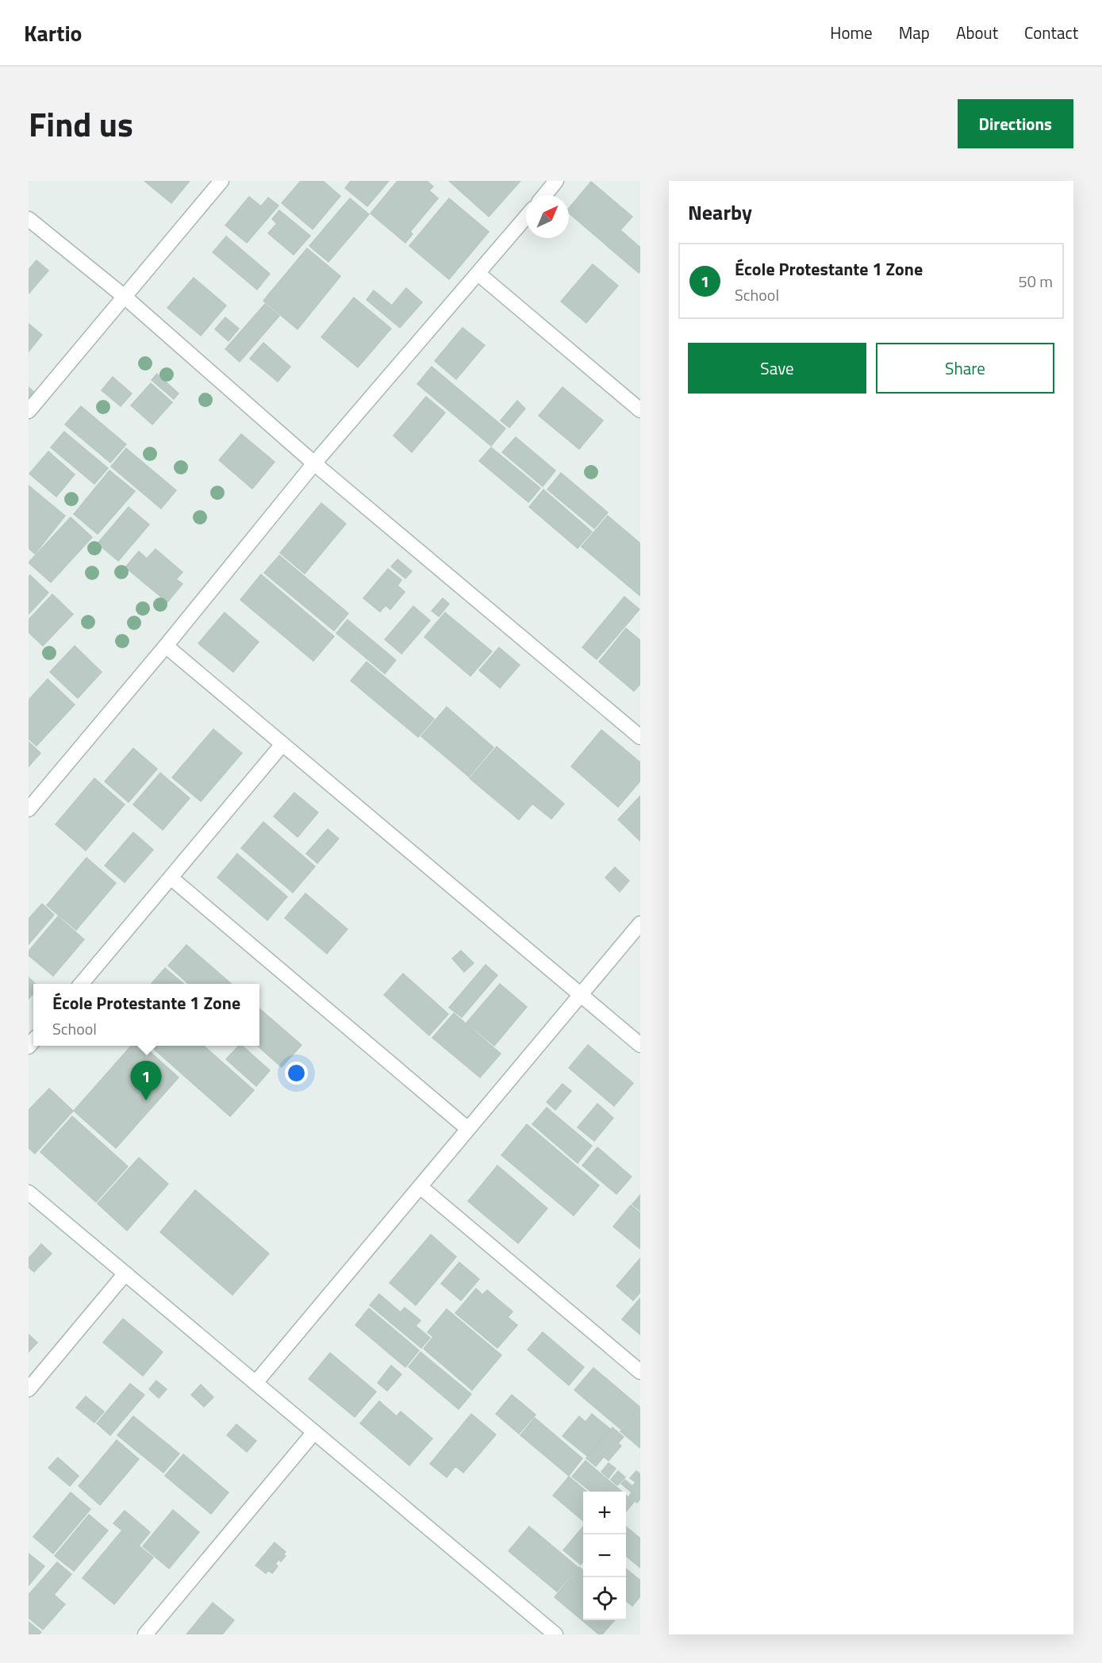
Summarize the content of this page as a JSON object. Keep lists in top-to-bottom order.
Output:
{
  "north": "top right",
  "page": {
    "header": "Kartio",
    "nav": [
      "Home",
      "Map",
      "About",
      "Contact"
    ],
    "title": "Find us",
    "buttons": [
      "Directions",
      ["Save", "Share"]
    ],
    "heading": "Nearby",
    "list": [
      {
        "mark": "1",
        "name": "École Protestante 1 Zone",
        "note": "School",
        "value": "50 m"
      }
    ],
    "popup": ["École Protestante 1 Zone", "School"],
    "pins": "1",
    "map_buttons": ["+", "−"]
  }
}
